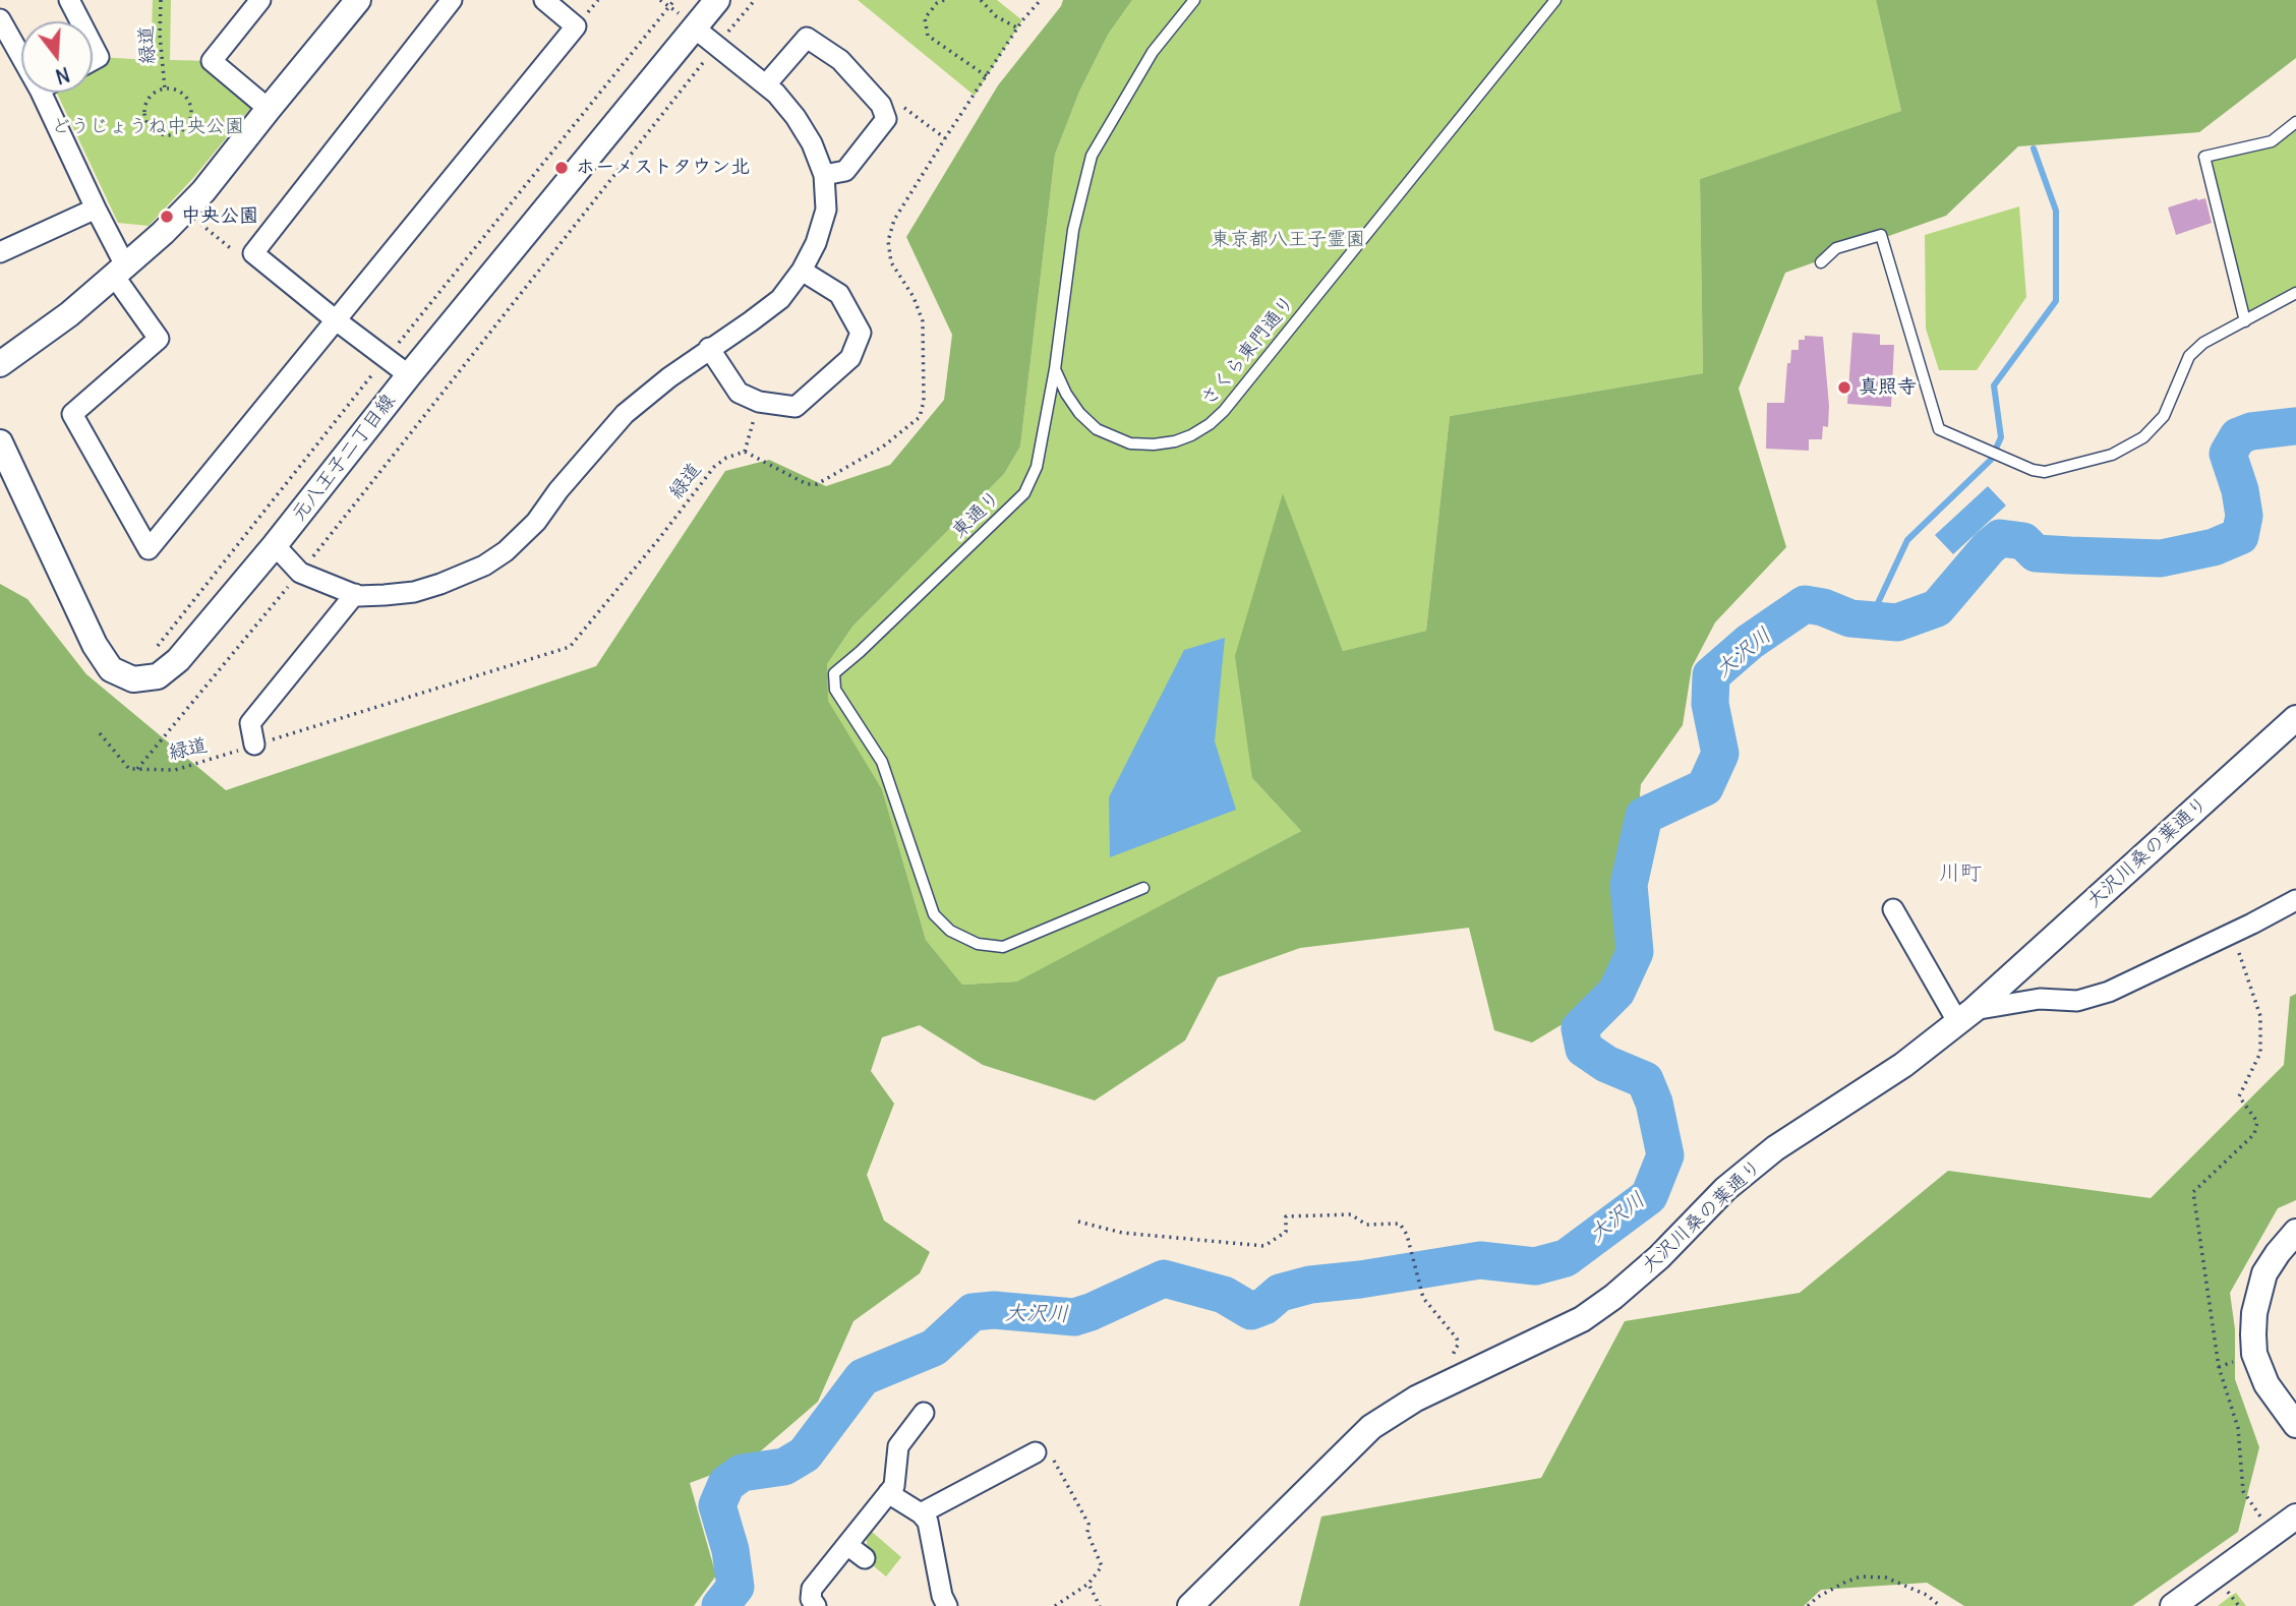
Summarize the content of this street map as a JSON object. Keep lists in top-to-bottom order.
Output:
{
  "streets": {
    "street": ["元八王子二丁目線", "大沢川桑の葉通り"],
    "lane": ["さくら東門通り", "東通り"],
    "path": ["緑道"]
  },
  "crossings": [
    ["さくら東門通り", "東通り"]
  ],
  "districts": ["川町"],
  "water": ["大沢川"],
  "parks": ["どうじょうね中央公園", "東京都八王子霊園"],
  "places": ["ホーメストタウン北", "中央公園", "真照寺"],
  "north": "bottom"
}
